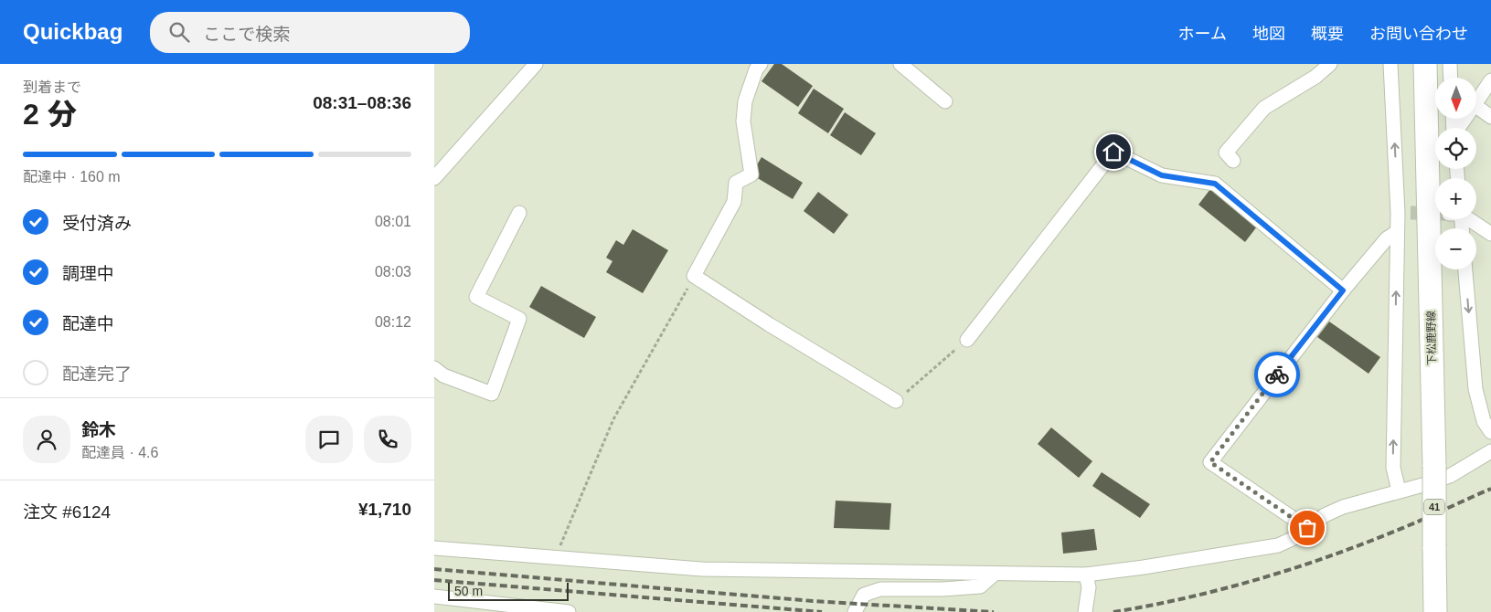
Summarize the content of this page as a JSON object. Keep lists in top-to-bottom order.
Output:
{
  "streets": {
    "main road": ["下松鹿野線", "41"]
  },
  "scale_bar": "50 m",
  "north": "bottom",
  "page": {
    "header": "Quickbag",
    "search": "ここで検索",
    "nav": [
      "ホーム",
      "地図",
      "概要",
      "お問い合わせ"
    ],
    "heading": ["2 分", "到着まで", "08:31–08:36"],
    "panel": [
      "鈴木",
      "配達員 · 4.6",
      "注文 #6124",
      "¥1,710"
    ],
    "map_buttons": ["+", "−"],
    "bar": "配達中 · 160 m",
    "list": [
      ["受付済み", "08:01"],
      ["調理中", "08:03"],
      ["配達中", "08:12"],
      "配達完了"
    ],
    "scale": "50 m"
  }
}
